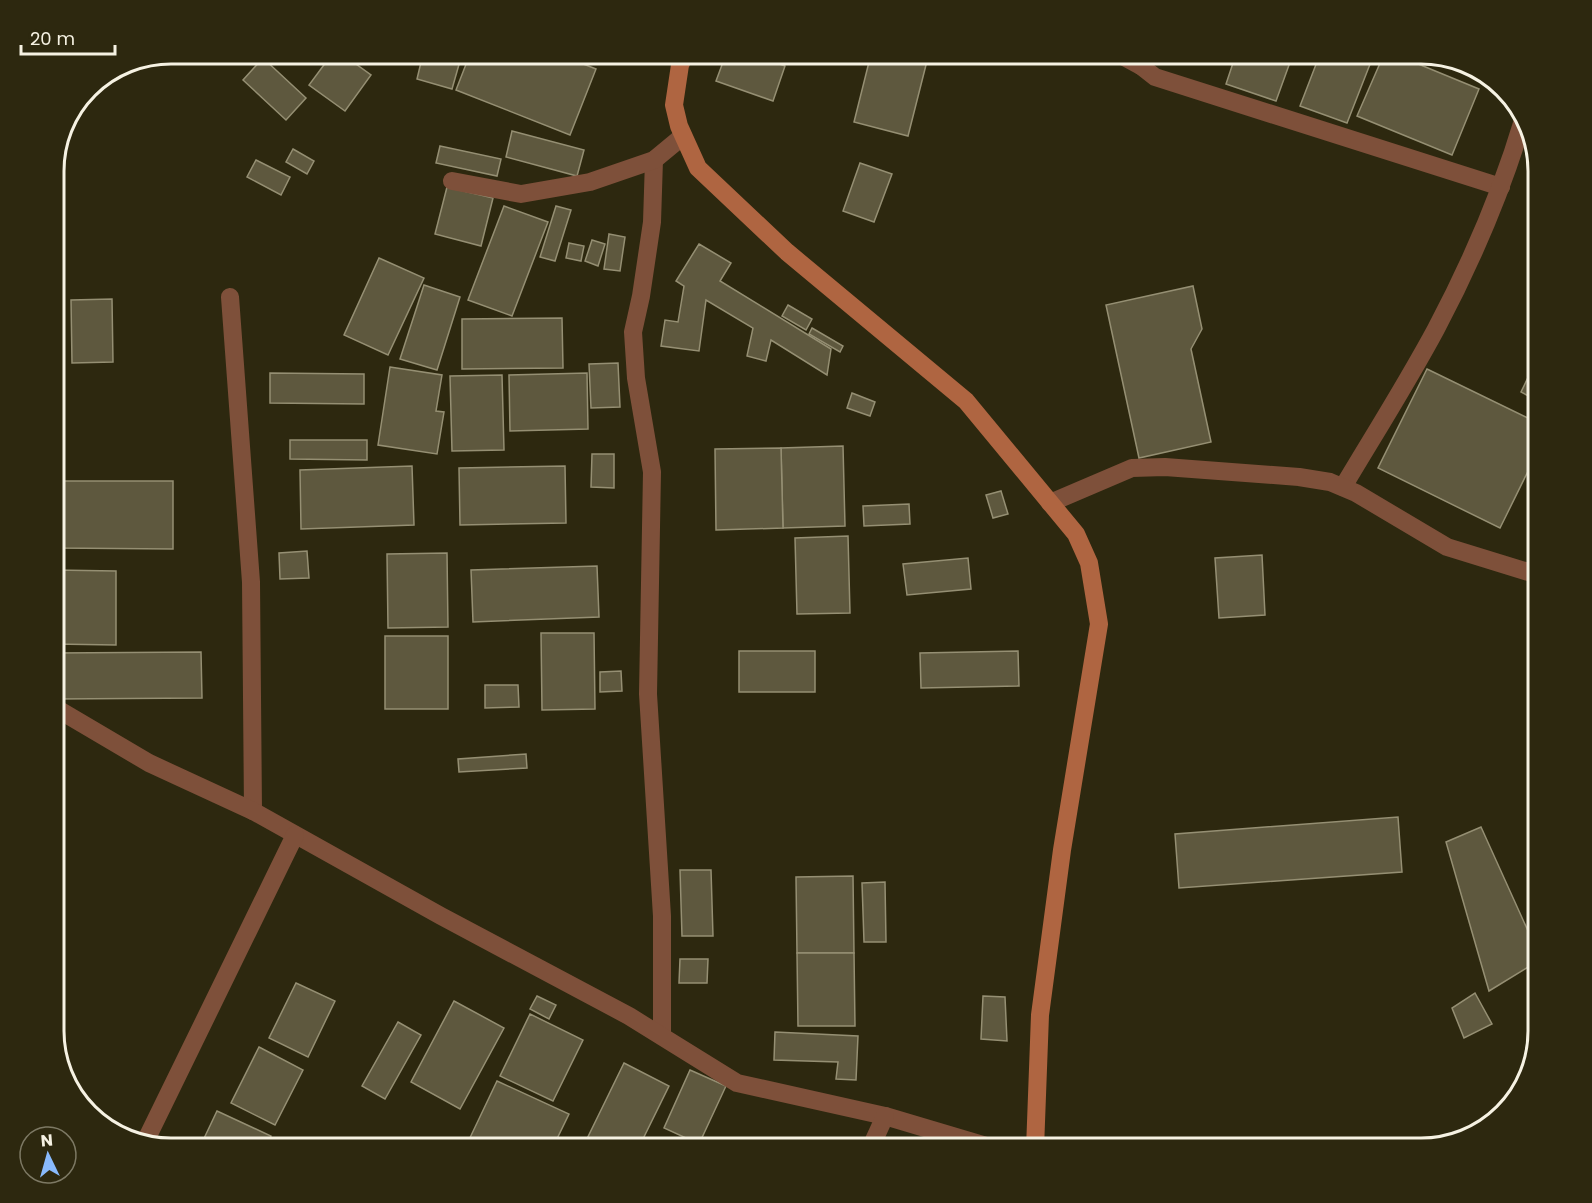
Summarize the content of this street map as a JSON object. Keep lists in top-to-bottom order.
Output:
{
  "scale_bar": "20 m",
  "north": "top"
}
